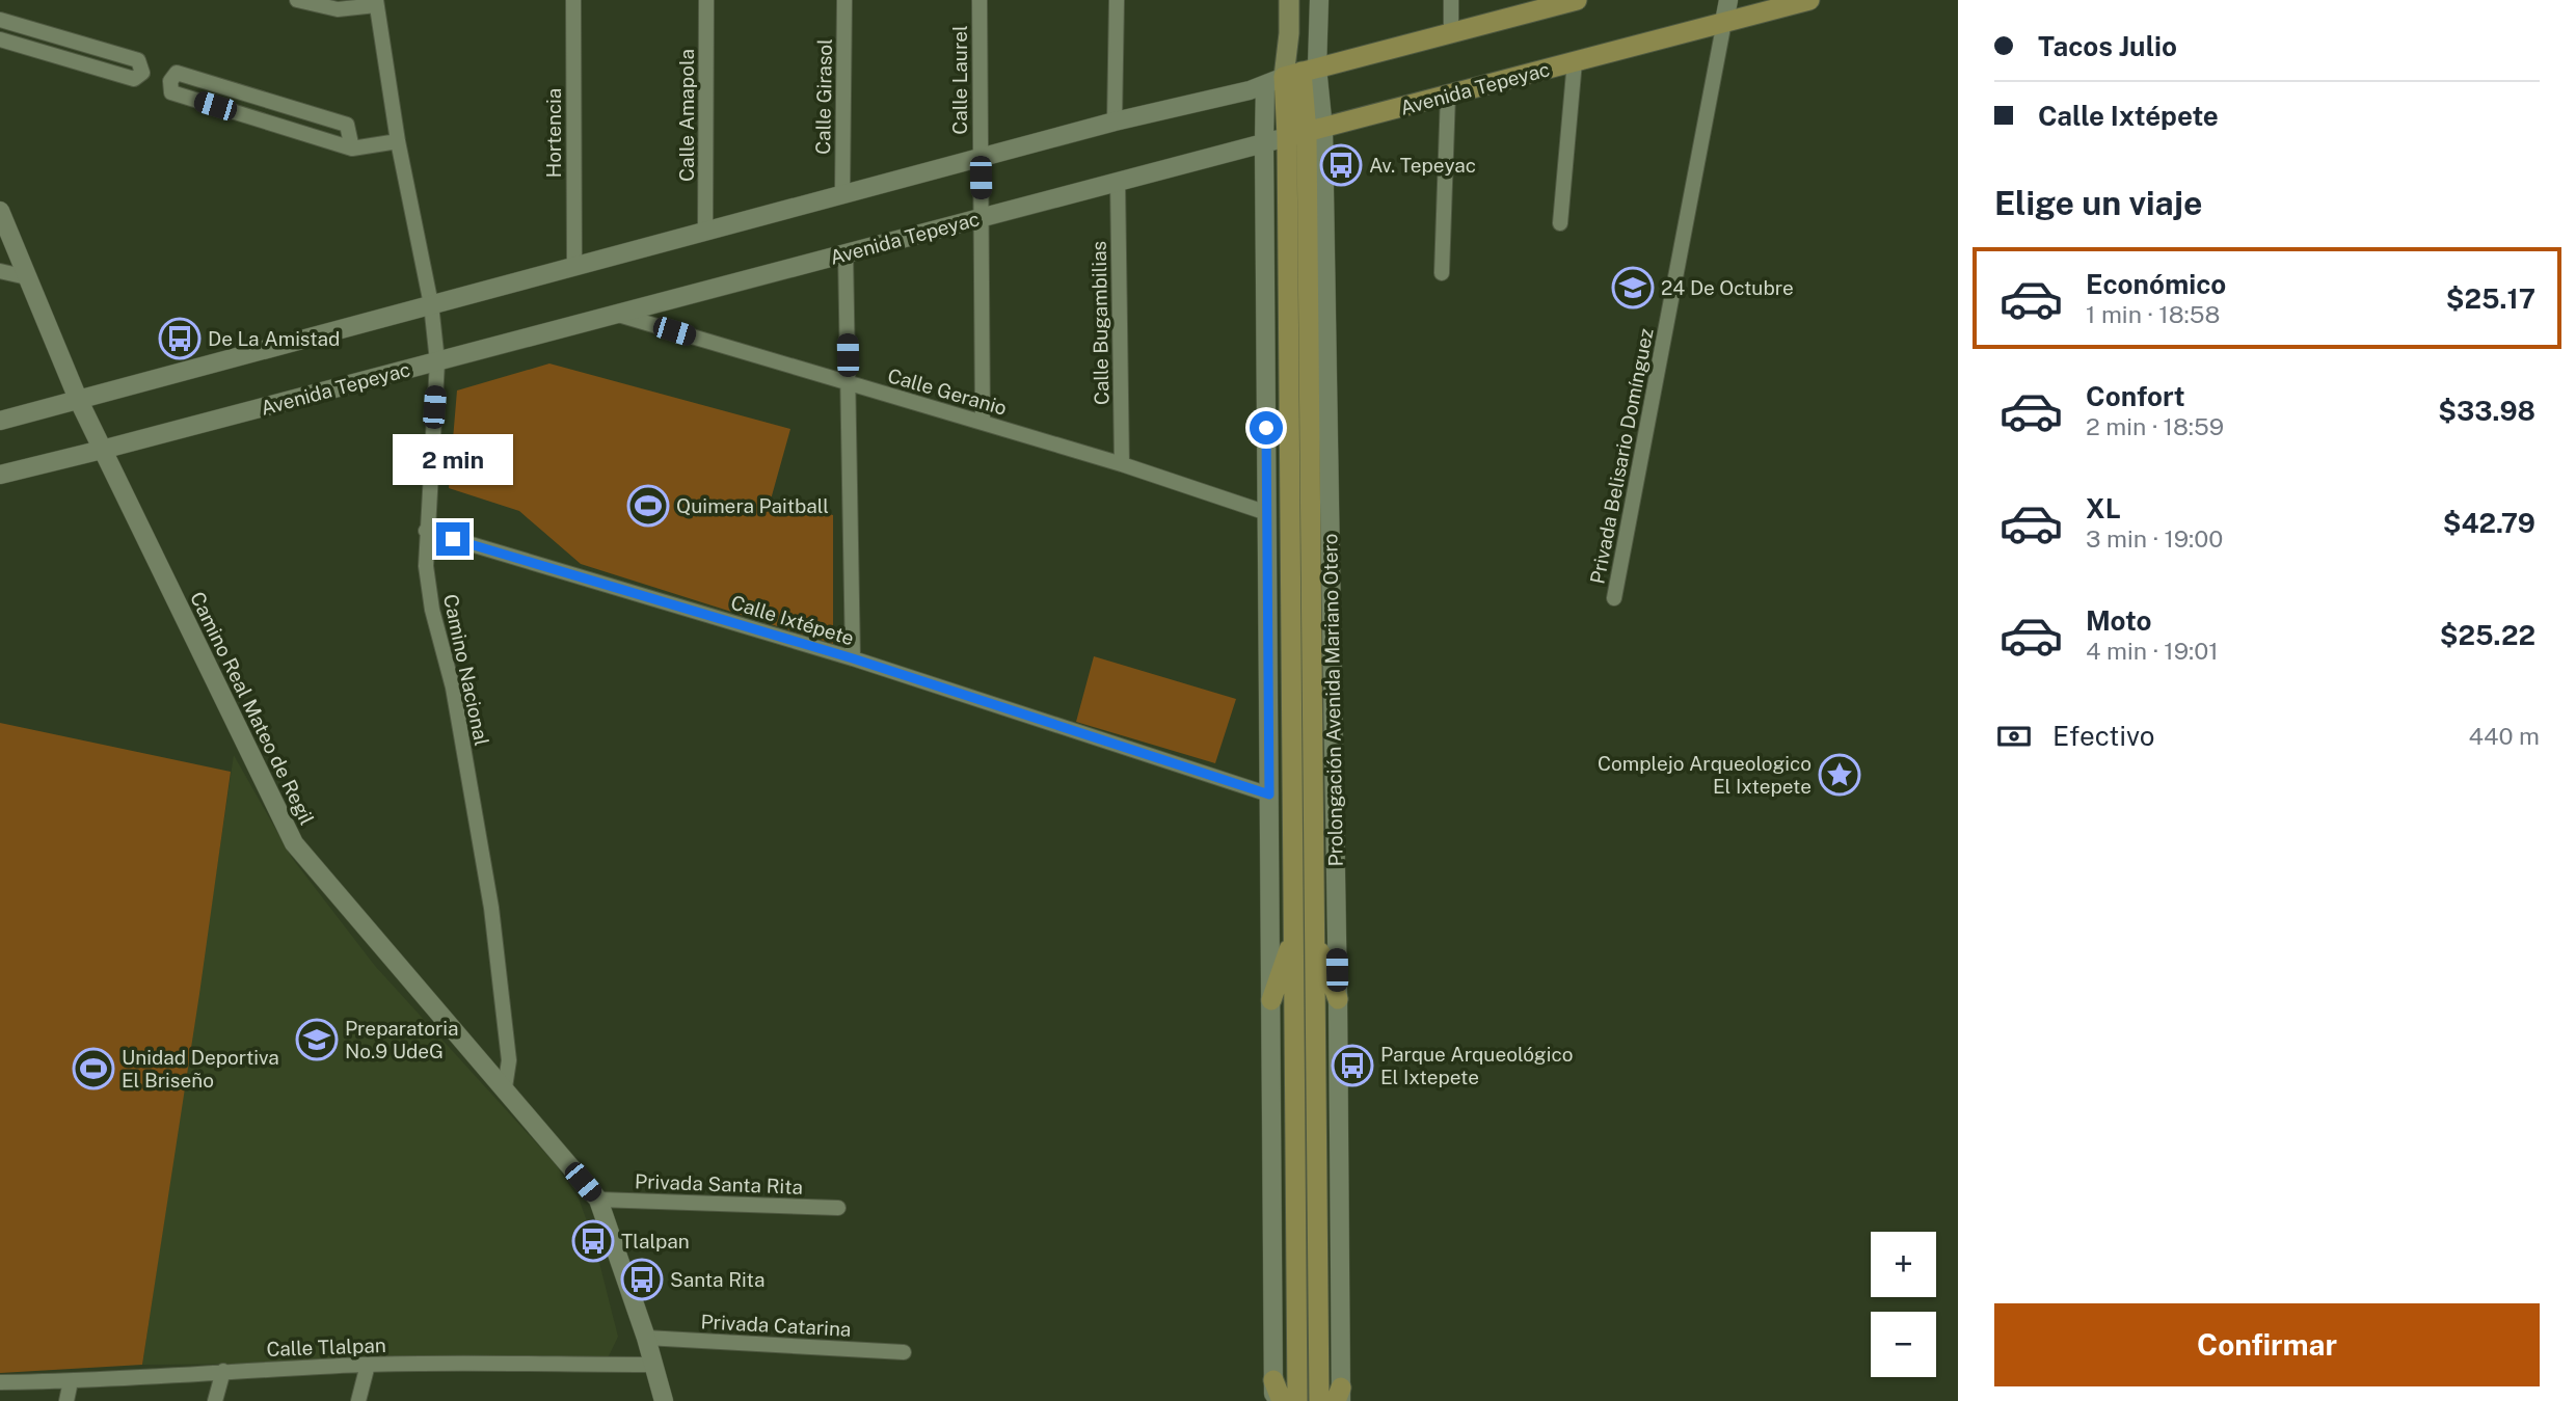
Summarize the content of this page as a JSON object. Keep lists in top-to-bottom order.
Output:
{
  "streets": {
    "main road": ["Avenida Tepeyac", "Prolongación Avenida Mariano Otero"],
    "street": [
      "Calle Laurel",
      "Calle Girasol",
      "Calle Amapola",
      "Hortencia",
      "Calle Bugambilias",
      "Calle Geranio",
      "Privada Belisario Domínguez",
      "Calle Ixtépete",
      "Camino Nacional",
      "Camino Real Mateo de Regil",
      "Privada Santa Rita",
      "Privada Catarina",
      "Calle Tlalpan"
    ]
  },
  "crossings": [
    ["Calle Laurel", "Avenida Tepeyac"],
    ["Calle Laurel", "Calle Geranio"],
    ["Avenida Tepeyac", "Calle Bugambilias"],
    ["Avenida Tepeyac", "Calle Geranio"],
    ["Avenida Tepeyac", "Privada Belisario Domínguez"],
    ["Avenida Tepeyac", "Camino Nacional"],
    ["Avenida Tepeyac", "Prolongación Avenida Mariano Otero"],
    ["Avenida Tepeyac", "Camino Real Mateo de Regil"],
    ["Calle Bugambilias", "Calle Geranio"],
    ["Calle Geranio", "Prolongación Avenida Mariano Otero"],
    ["Calle Ixtépete", "Camino Nacional"],
    ["Calle Ixtépete", "Prolongación Avenida Mariano Otero"],
    ["Camino Nacional", "Camino Real Mateo de Regil"],
    ["Camino Real Mateo de Regil", "Privada Santa Rita"],
    ["Camino Real Mateo de Regil", "Privada Catarina"],
    ["Camino Real Mateo de Regil", "Calle Tlalpan"]
  ],
  "places": {
    "bus stop": [
      "Av. Tepeyac",
      "De La Amistad",
      "Parque Arqueológico El Ixtepete",
      "Tlalpan",
      "Santa Rita"
    ],
    "school or university": ["24 De Octubre", "Preparatoria No.9 UdeG"],
    "sports": ["Quimera Paitball", "Unidad Deportiva El Briseño"],
    "place": ["Complejo Arqueologico El Ixtepete"]
  },
  "page": {
    "banner": ["Tacos Julio", "Calle Ixtépete"],
    "heading": "Elige un viaje",
    "list": [
      {
        "name": "Económico",
        "note": "1 min · 18:58",
        "value": "$25.17"
      },
      {
        "name": "Confort",
        "note": "2 min · 18:59",
        "value": "$33.98"
      },
      {
        "name": "XL",
        "note": "3 min · 19:00",
        "value": "$42.79"
      },
      {
        "name": "Moto",
        "note": "4 min · 19:01",
        "value": "$25.22"
      }
    ],
    "bubble": "2 min",
    "pay": ["Efectivo", "440 m"],
    "map_buttons": ["+", "−"],
    "buttons": "Confirmar"
  }
}
